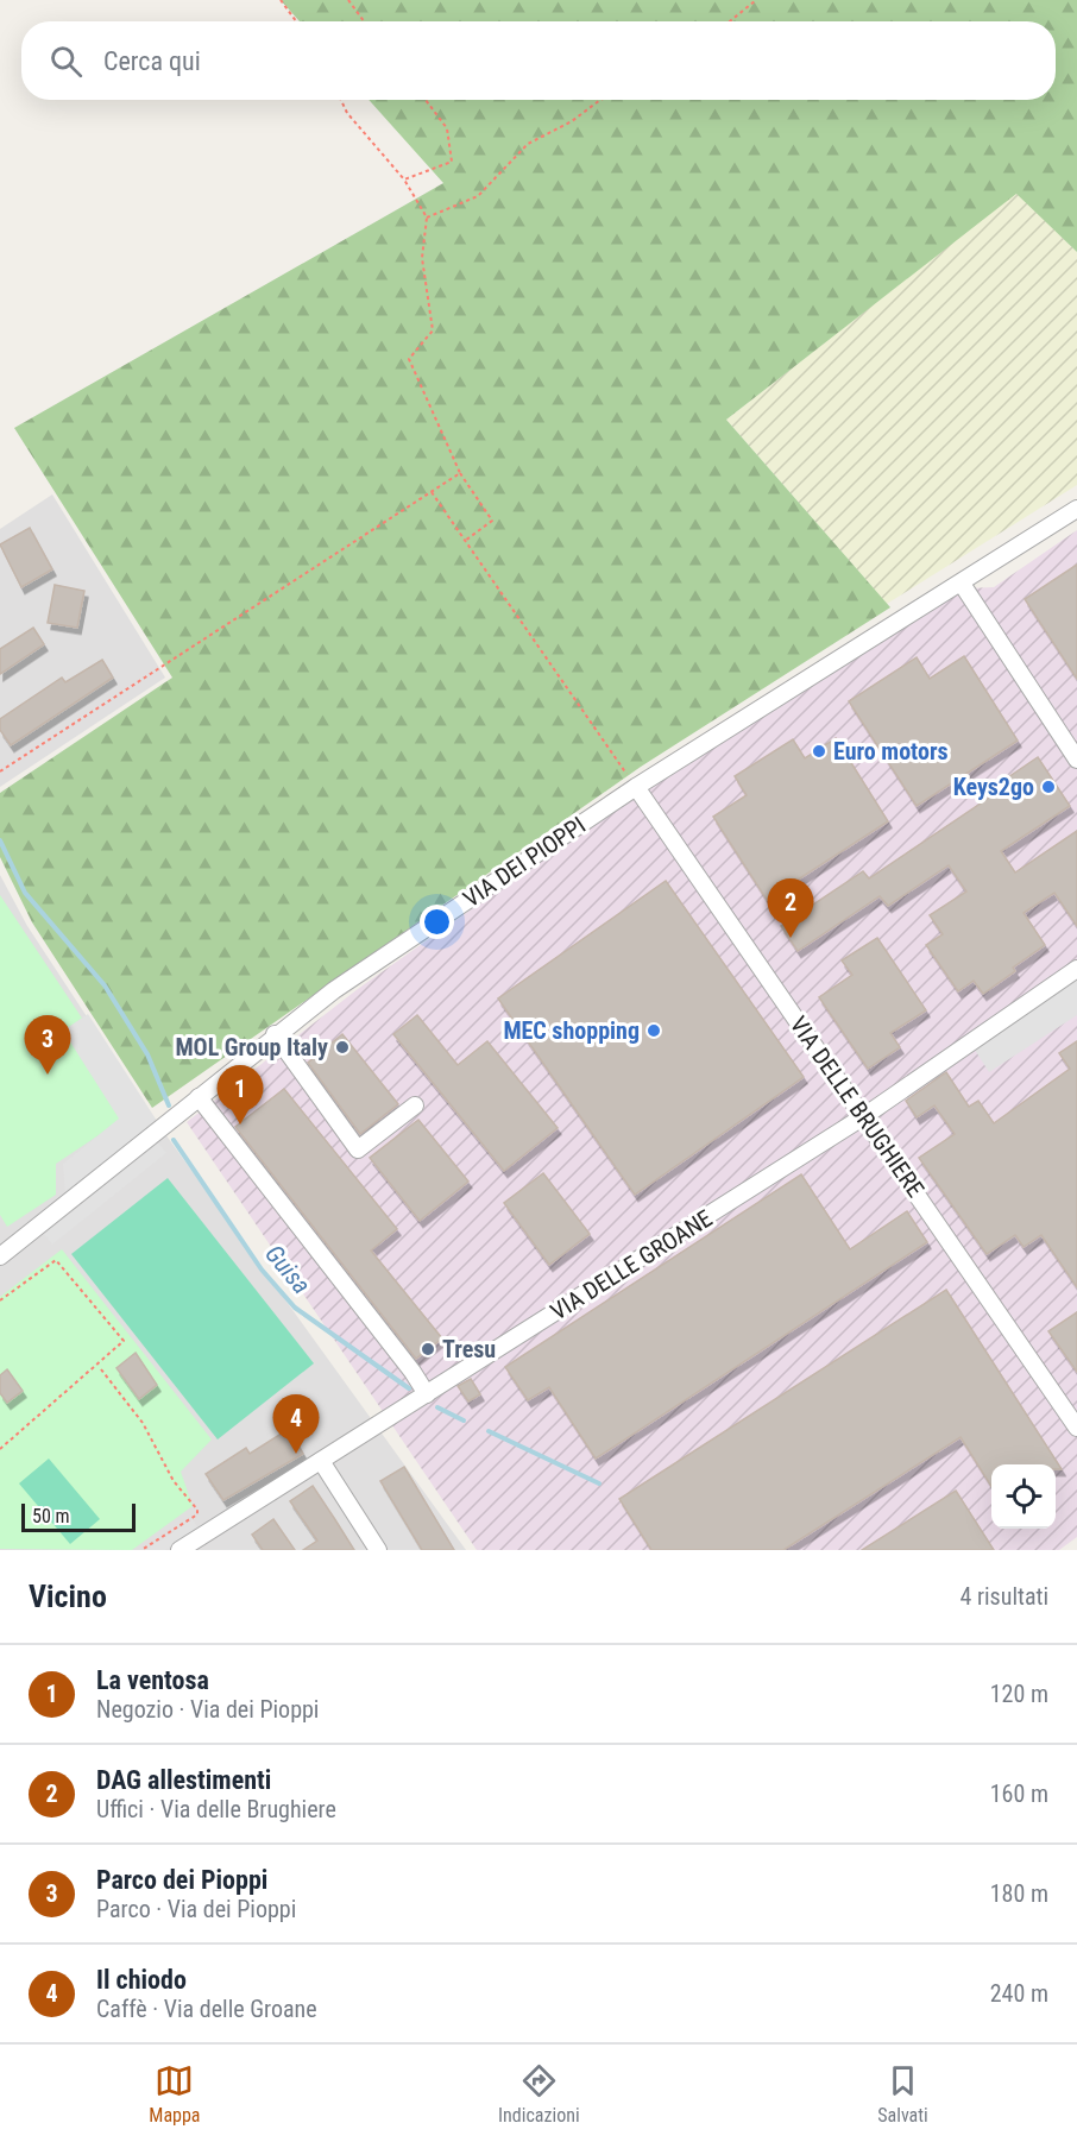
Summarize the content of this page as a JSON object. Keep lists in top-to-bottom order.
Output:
{
  "streets": {
    "street": ["VIA DEI PIOPPI", "VIA DELLE BRUGHIERE", "VIA DELLE GROANE"]
  },
  "crossings": [
    ["VIA DEI PIOPPI", "VIA DELLE BRUGHIERE"],
    ["VIA DELLE BRUGHIERE", "VIA DELLE GROANE"]
  ],
  "water": ["Guisa"],
  "places": [
    "Euro motors",
    "Keys2go",
    "MEC shopping",
    "MOL Group Italy",
    "Tresu"
  ],
  "scale_bar": "50 m",
  "page": {
    "search": "Cerca qui",
    "pins": [
      "2",
      "3",
      "1",
      "4"
    ],
    "scale": "50 m",
    "heading": ["Vicino", "4 risultati"],
    "list": [
      {
        "mark": "1",
        "name": "La ventosa",
        "note": "Negozio · Via dei Pioppi",
        "value": "120 m"
      },
      {
        "mark": "2",
        "name": "DAG allestimenti",
        "note": "Uffici · Via delle Brughiere",
        "value": "160 m"
      },
      {
        "mark": "3",
        "name": "Parco dei Pioppi",
        "note": "Parco · Via dei Pioppi",
        "value": "180 m"
      },
      {
        "mark": "4",
        "name": "Il chiodo",
        "note": "Caffè · Via delle Groane",
        "value": "240 m"
      }
    ],
    "nav": ["Mappa", "Indicazioni", "Salvati"]
  }
}
